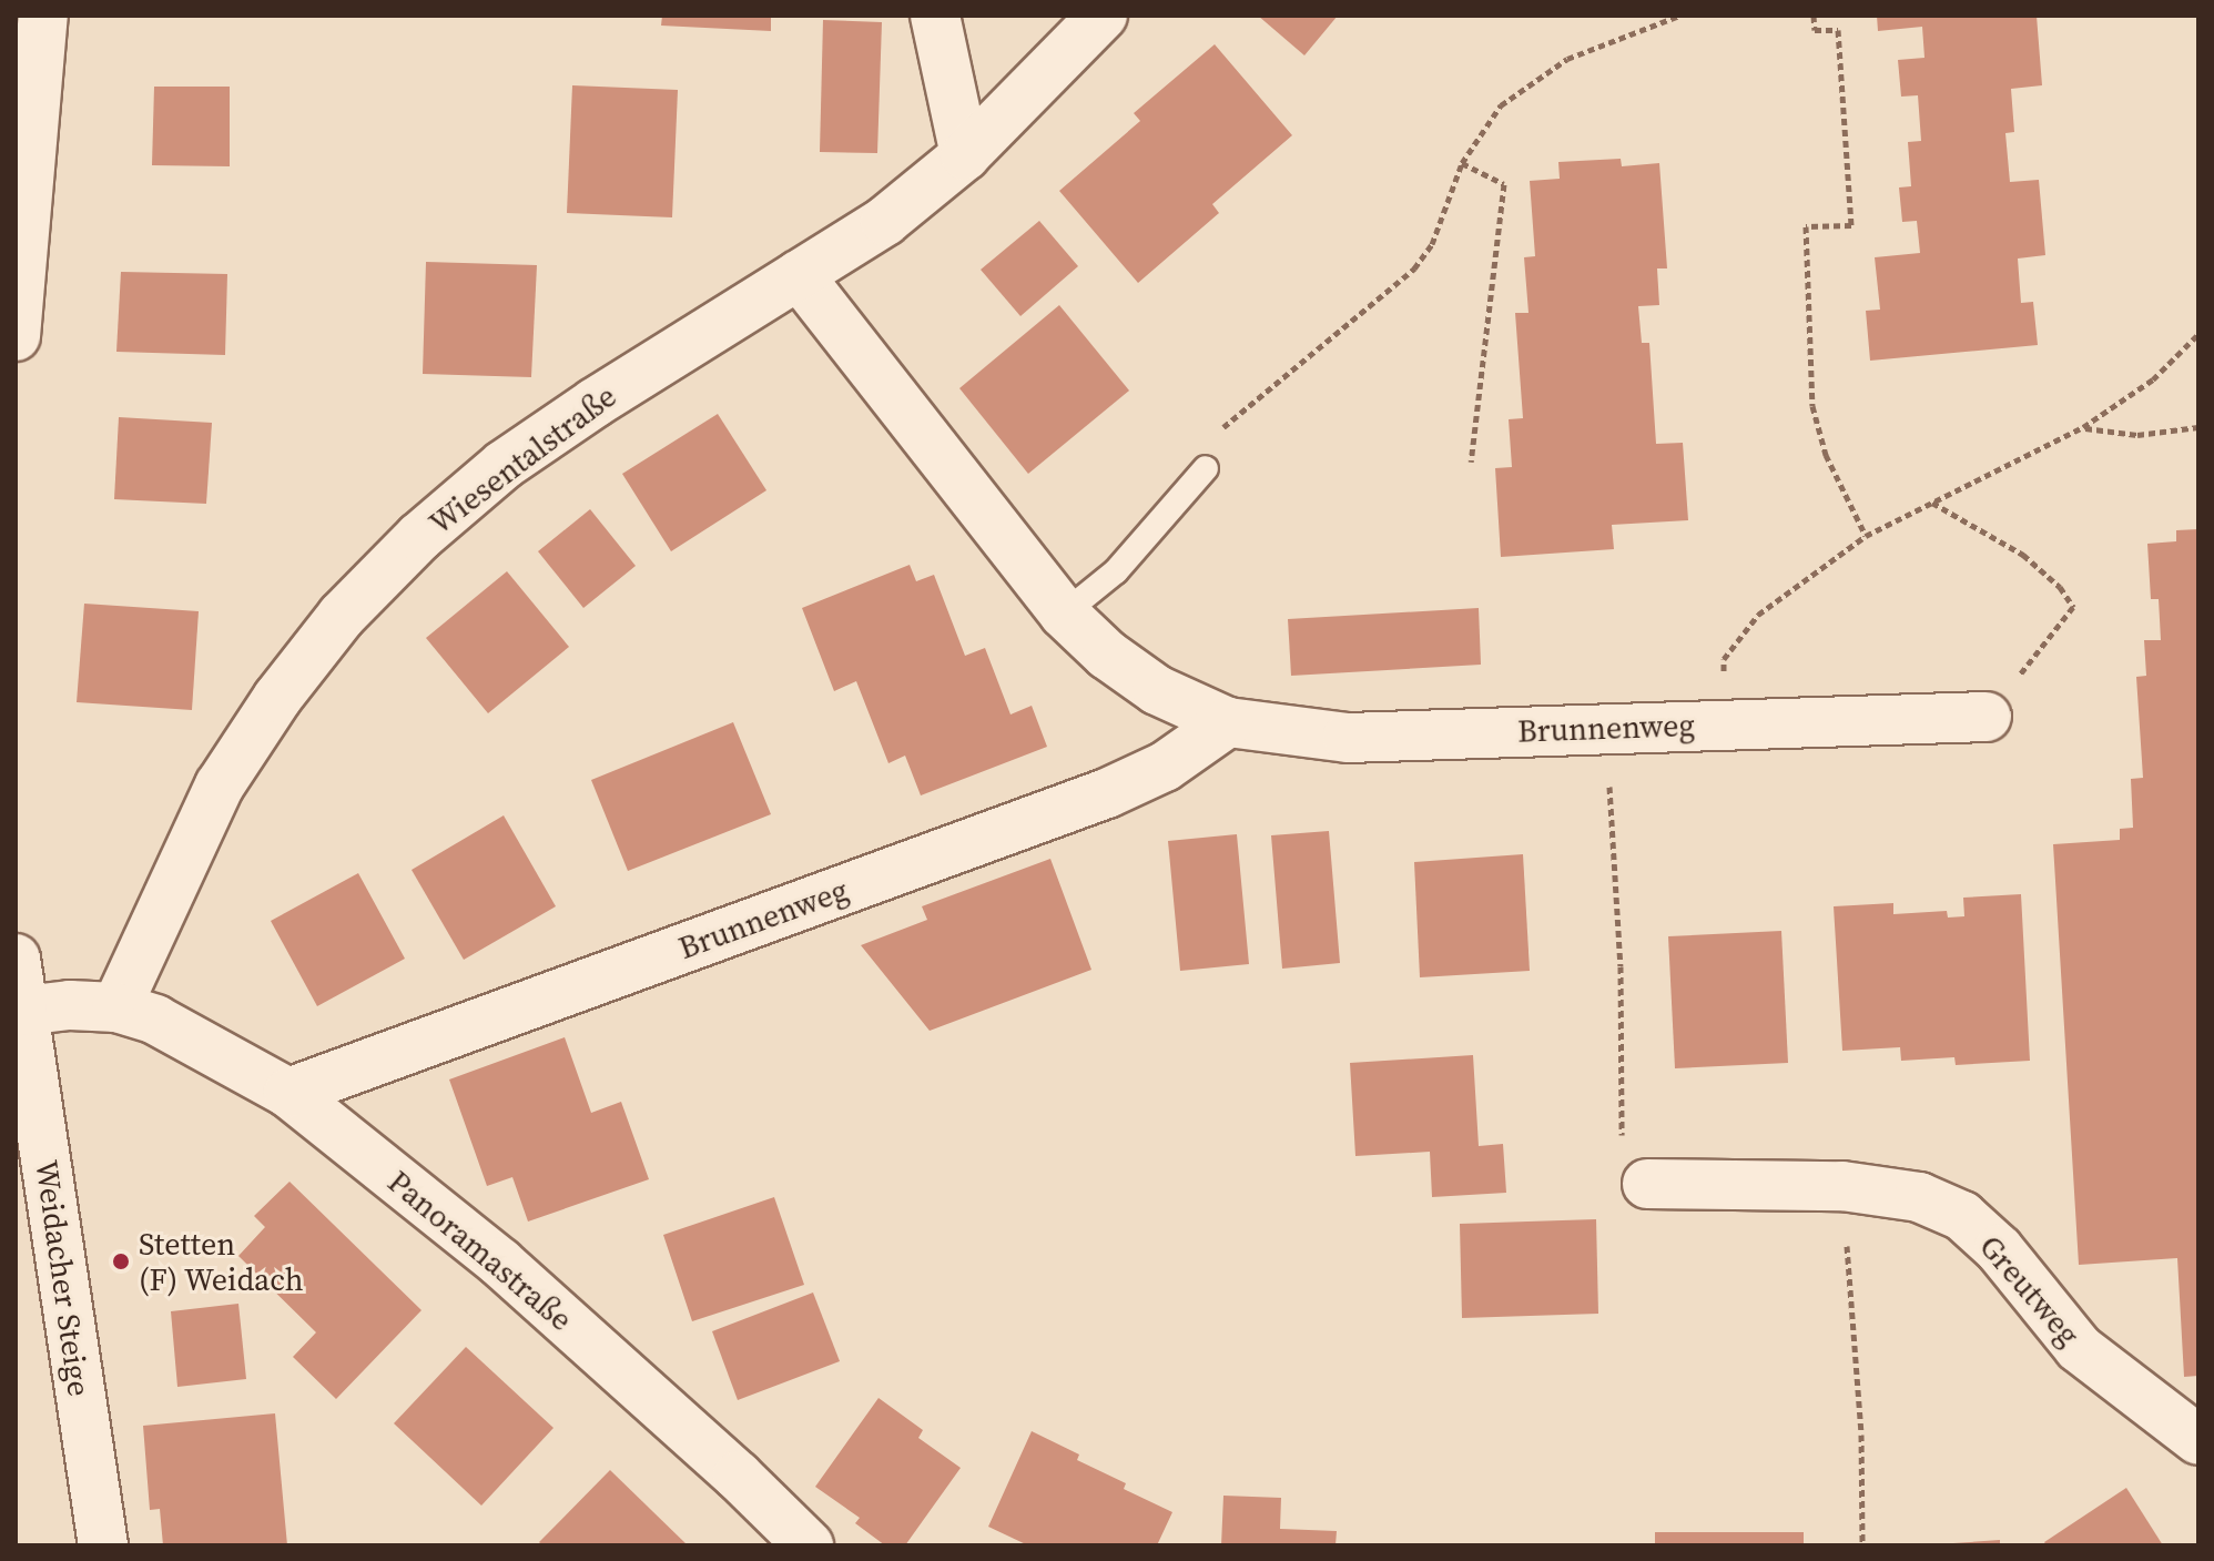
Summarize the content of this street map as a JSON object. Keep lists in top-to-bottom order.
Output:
{
  "streets": {
    "street": [
      "Wiesentalstraße",
      "Brunnenweg",
      "Panoramastraße",
      "Weidacher Steige",
      "Greutweg"
    ]
  },
  "crossings": [
    ["Wiesentalstraße", "Brunnenweg"],
    ["Wiesentalstraße", "Panoramastraße"],
    ["Brunnenweg", "Panoramastraße"]
  ],
  "places": ["Stetten (F) Weidach"]
}
